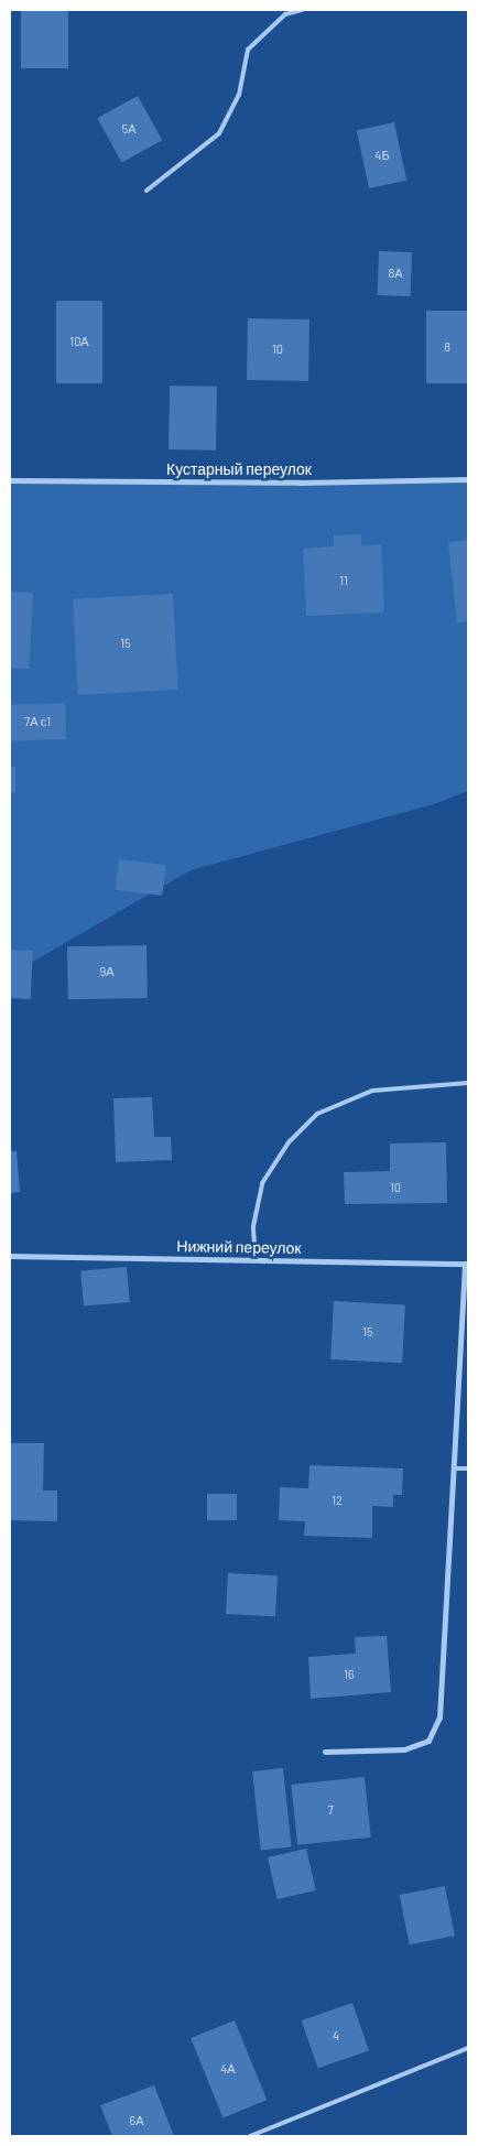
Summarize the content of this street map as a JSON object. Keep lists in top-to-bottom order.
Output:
{
  "streets": {
    "street": ["Кустарный переулок", "Нижний переулок"]
  },
  "house_numbers": [
    "5А",
    "4Б",
    "8А",
    "10А",
    "8",
    "10",
    "11",
    "15",
    "7А с1",
    "9А",
    "10",
    "15",
    "12",
    "16",
    "7",
    "4",
    "4А",
    "6А"
  ]
}
